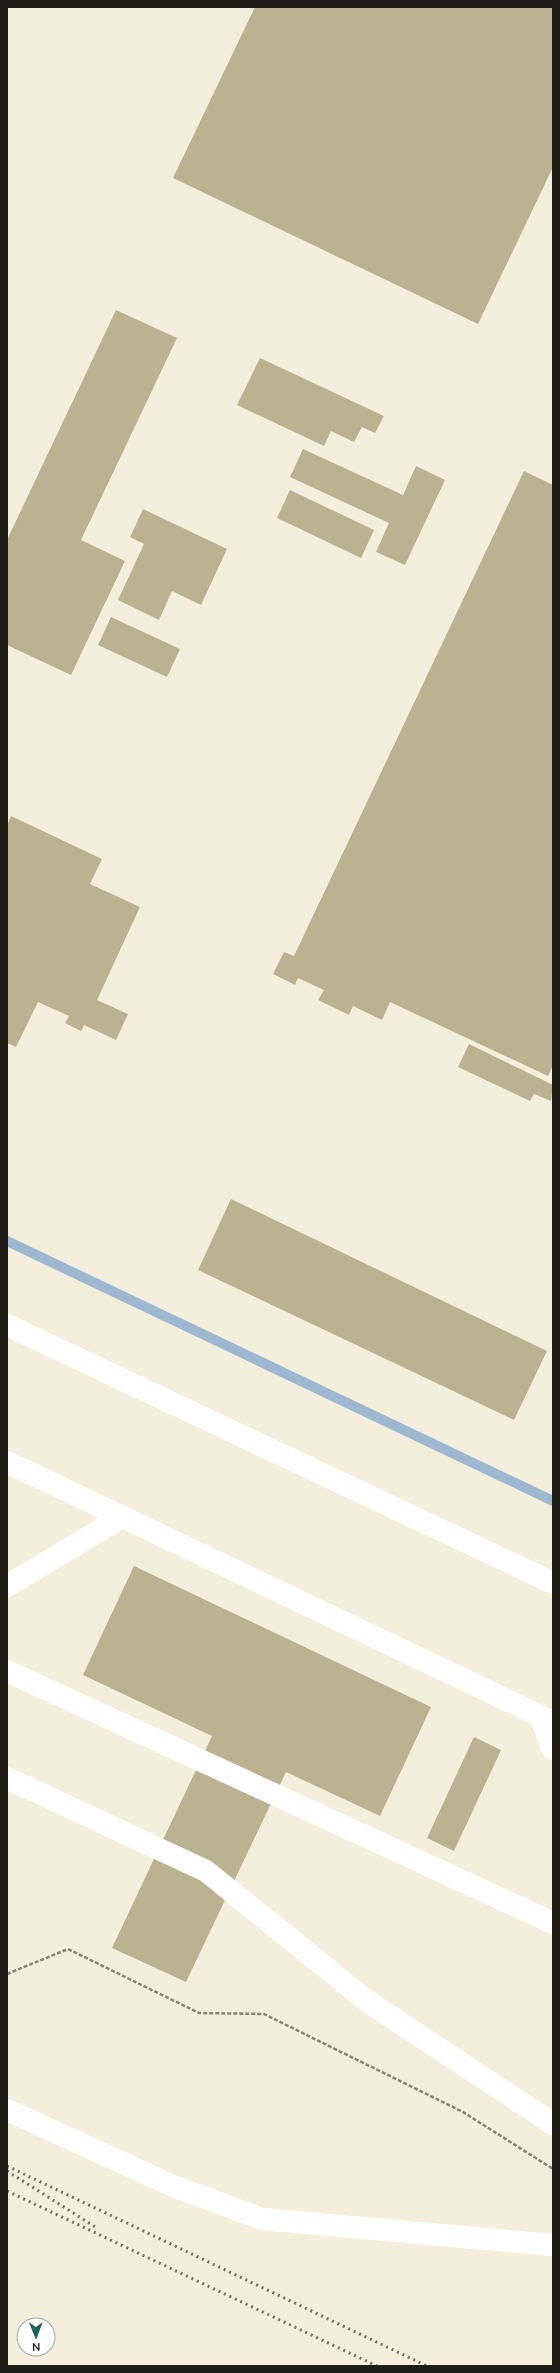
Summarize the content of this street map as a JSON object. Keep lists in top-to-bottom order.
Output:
{
  "north": "bottom"
}
